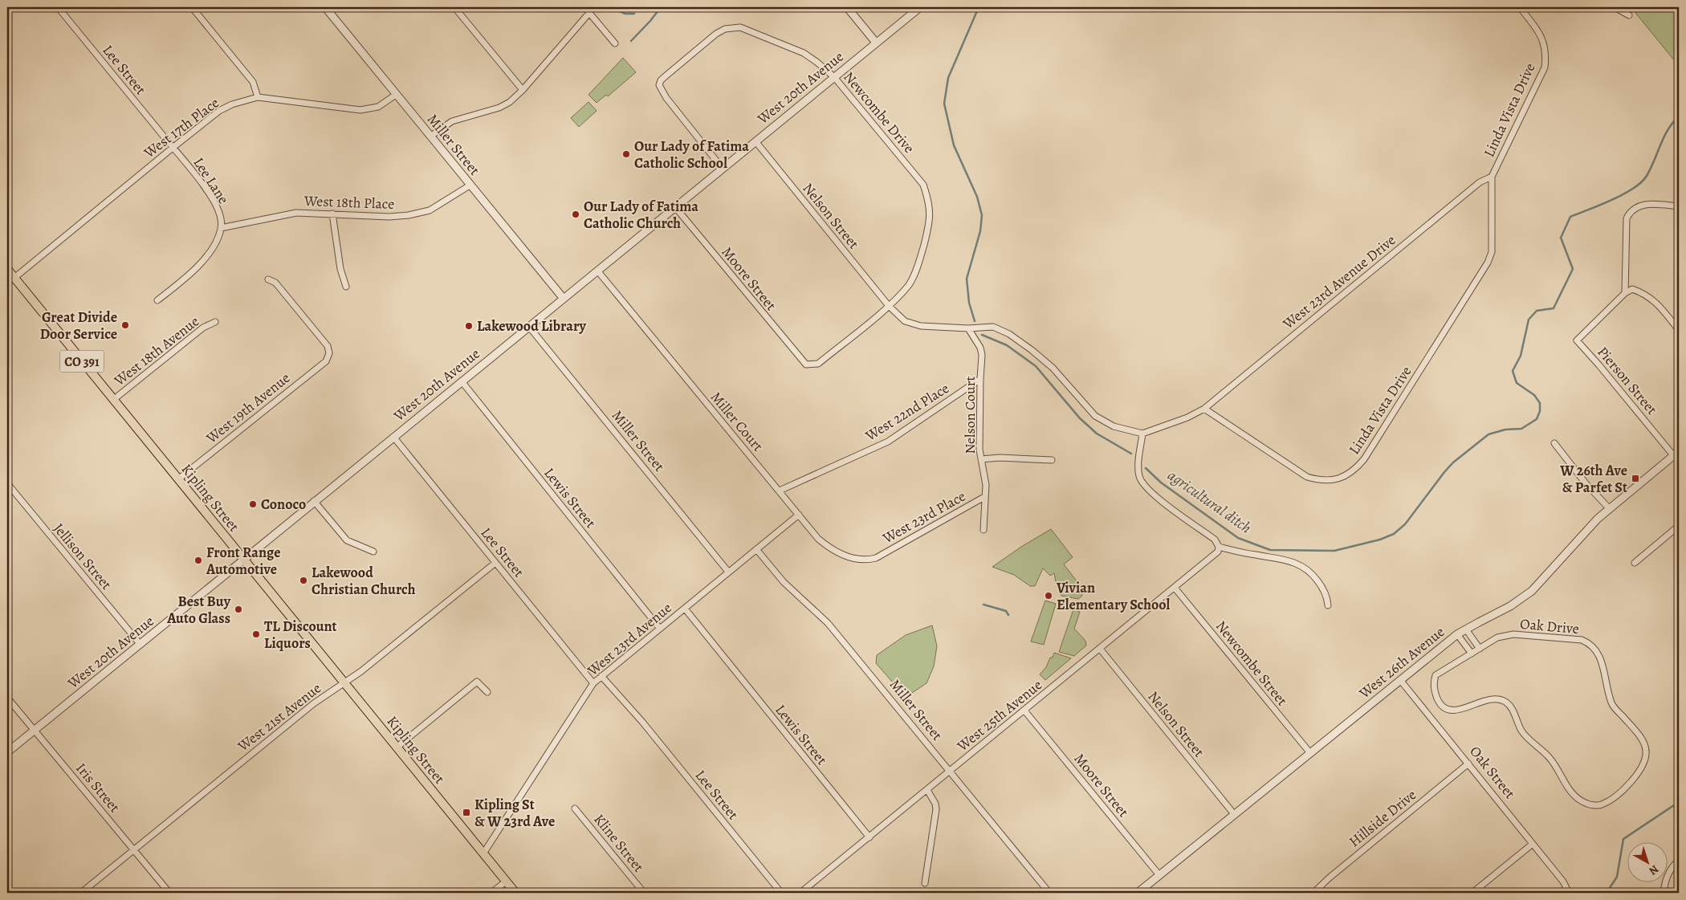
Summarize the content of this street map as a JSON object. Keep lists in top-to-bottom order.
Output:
{
  "streets": {
    "main road": ["CO 391", "Kipling Street"],
    "street": [
      "Lee Street",
      "West 20th Avenue",
      "Linda Vista Drive",
      "Newcombe Drive",
      "West 17th Place",
      "Miller Street",
      "Lee Lane",
      "West 18th Place",
      "Nelson Street",
      "Moore Street",
      "West 23rd Avenue Drive",
      "West 18th Avenue",
      "Pierson Street",
      "West 19th Avenue",
      "West 22nd Place",
      "Nelson Court",
      "Miller Court",
      "Lewis Street",
      "West 23rd Place",
      "Jellison Street",
      "Oak Drive",
      "West 23rd Avenue",
      "West 26th Avenue",
      "Newcombe Street",
      "West 25th Avenue",
      "West 21st Avenue",
      "Oak Street",
      "Iris Street",
      "Hillside Drive",
      "Kline Street"
    ]
  },
  "crossings": [
    ["Lee Street", "West 20th Avenue"],
    ["Lee Street", "West 17th Place"],
    ["Lee Street", "Lee Lane"],
    ["Lee Street", "West 23rd Avenue"],
    ["Lee Street", "West 21st Avenue"],
    ["West 20th Avenue", "Newcombe Drive"],
    ["West 20th Avenue", "Miller Street"],
    ["West 20th Avenue", "Nelson Street"],
    ["West 20th Avenue", "Moore Street"],
    ["West 20th Avenue", "Miller Court"],
    ["West 20th Avenue", "Kipling Street"],
    ["West 20th Avenue", "Lewis Street"],
    ["West 20th Avenue", "Jellison Street"],
    ["West 20th Avenue", "Iris Street"],
    ["Linda Vista Drive", "West 23rd Avenue Drive"],
    ["Newcombe Drive", "Nelson Street"],
    ["Newcombe Drive", "Moore Street"],
    ["West 17th Place", "Miller Street"],
    ["West 17th Place", "Lee Lane"],
    ["West 17th Place", "Kipling Street"],
    ["Miller Street", "West 18th Place"],
    ["Miller Street", "West 23rd Avenue"],
    ["Miller Street", "West 25th Avenue"],
    ["Lee Lane", "West 18th Place"],
    ["Nelson Street", "West 26th Avenue"],
    ["Nelson Street", "West 25th Avenue"],
    ["Moore Street", "West 26th Avenue"],
    ["Moore Street", "West 25th Avenue"],
    ["West 18th Avenue", "Kipling Street"],
    ["Pierson Street", "West 26th Avenue"],
    ["West 19th Avenue", "Kipling Street"],
    ["West 22nd Place", "Nelson Court"],
    ["West 22nd Place", "Miller Court"],
    ["Nelson Court", "West 23rd Place"],
    ["Miller Court", "West 23rd Place"],
    ["Miller Court", "West 23rd Avenue"],
    ["Kipling Street", "West 23rd Avenue"],
    ["Kipling Street", "West 21st Avenue"],
    ["Lewis Street", "West 23rd Avenue"],
    ["Lewis Street", "West 25th Avenue"],
    ["West 26th Avenue", "Newcombe Street"],
    ["West 26th Avenue", "Oak Street"],
    ["Newcombe Street", "West 25th Avenue"],
    ["West 21st Avenue", "Iris Street"],
    ["Oak Street", "Hillside Drive"]
  ],
  "water": ["agricultural ditch"],
  "places": {
    "other": [
      "Our Lady of Fatima Catholic School",
      "Our Lady of Fatima Catholic Church",
      "Great Divide Door Service",
      "Lakewood Library",
      "Conoco",
      "Front Range Automotive",
      "Lakewood Christian Church",
      "Vivian Elementary School",
      "Best Buy Auto Glass",
      "TL Discount Liquors"
    ],
    "transit": ["W 26th Ave & Parfet St", "Kipling St & W 23rd Ave"]
  },
  "north": "bottom right"
}
